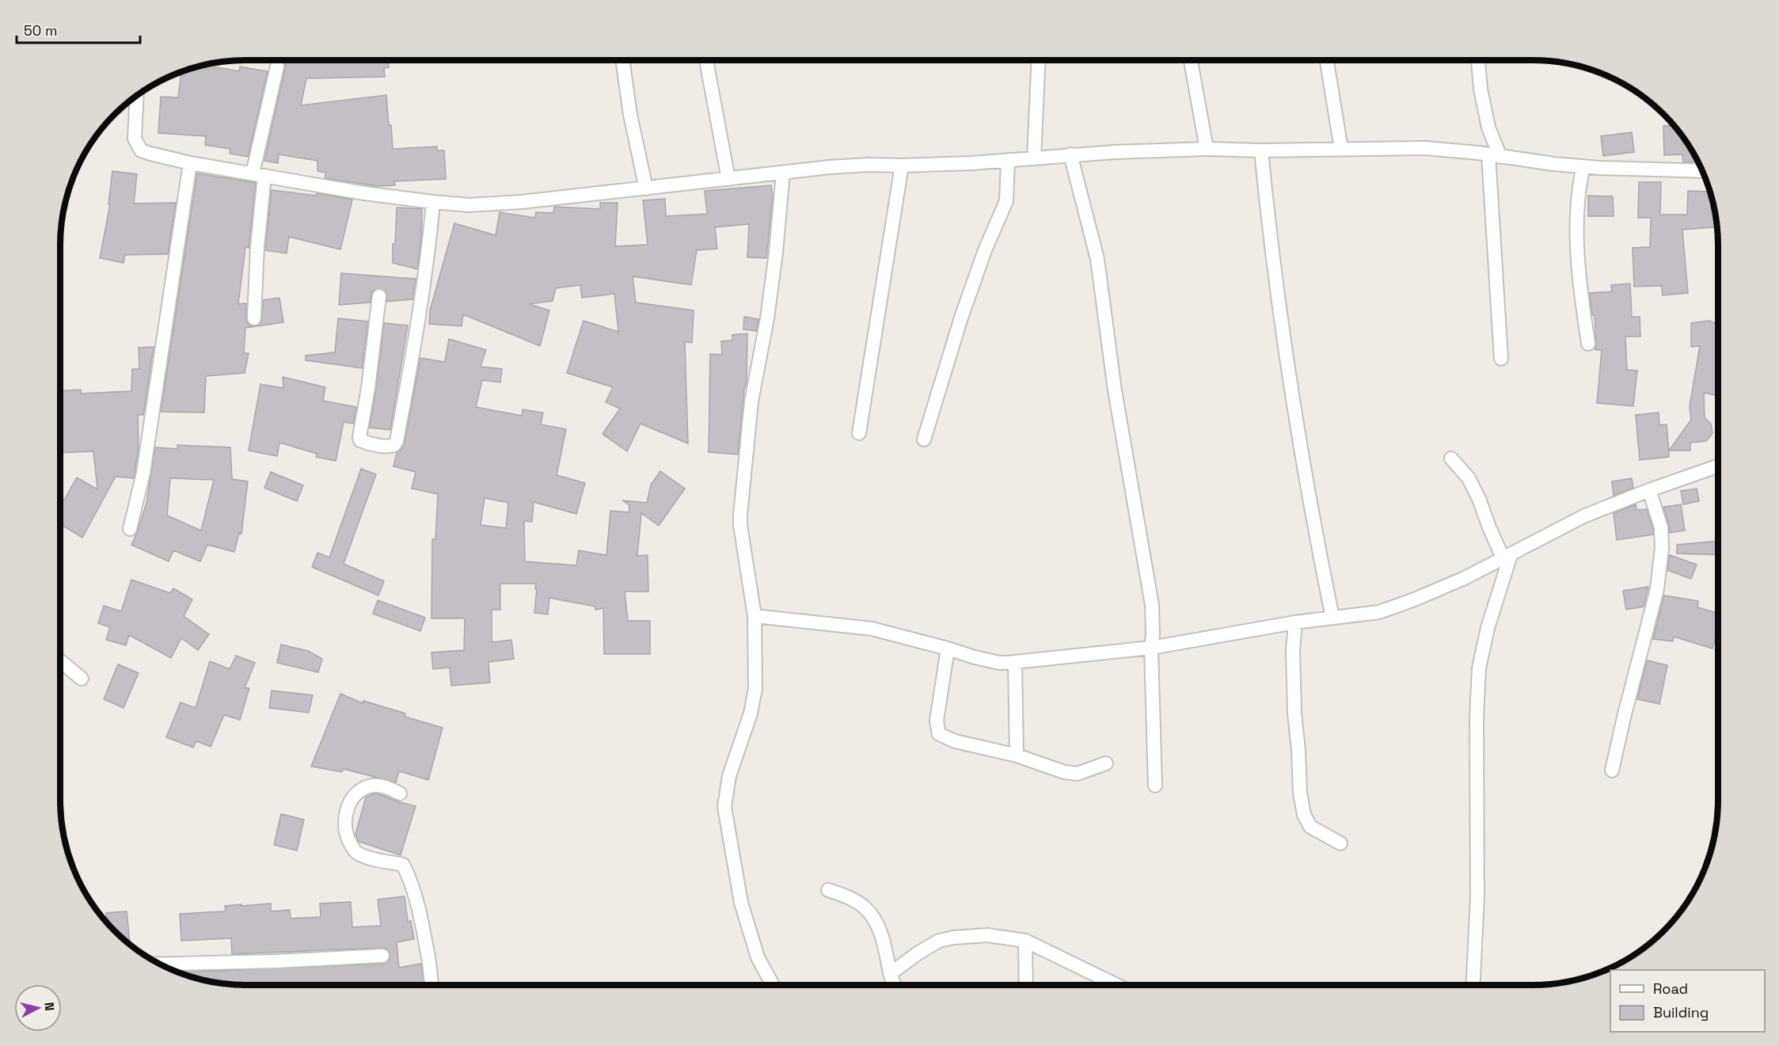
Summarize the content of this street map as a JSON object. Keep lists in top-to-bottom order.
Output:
{
  "legend": ["Road", "Building"],
  "scale_bar": "50 m",
  "north": "right"
}
